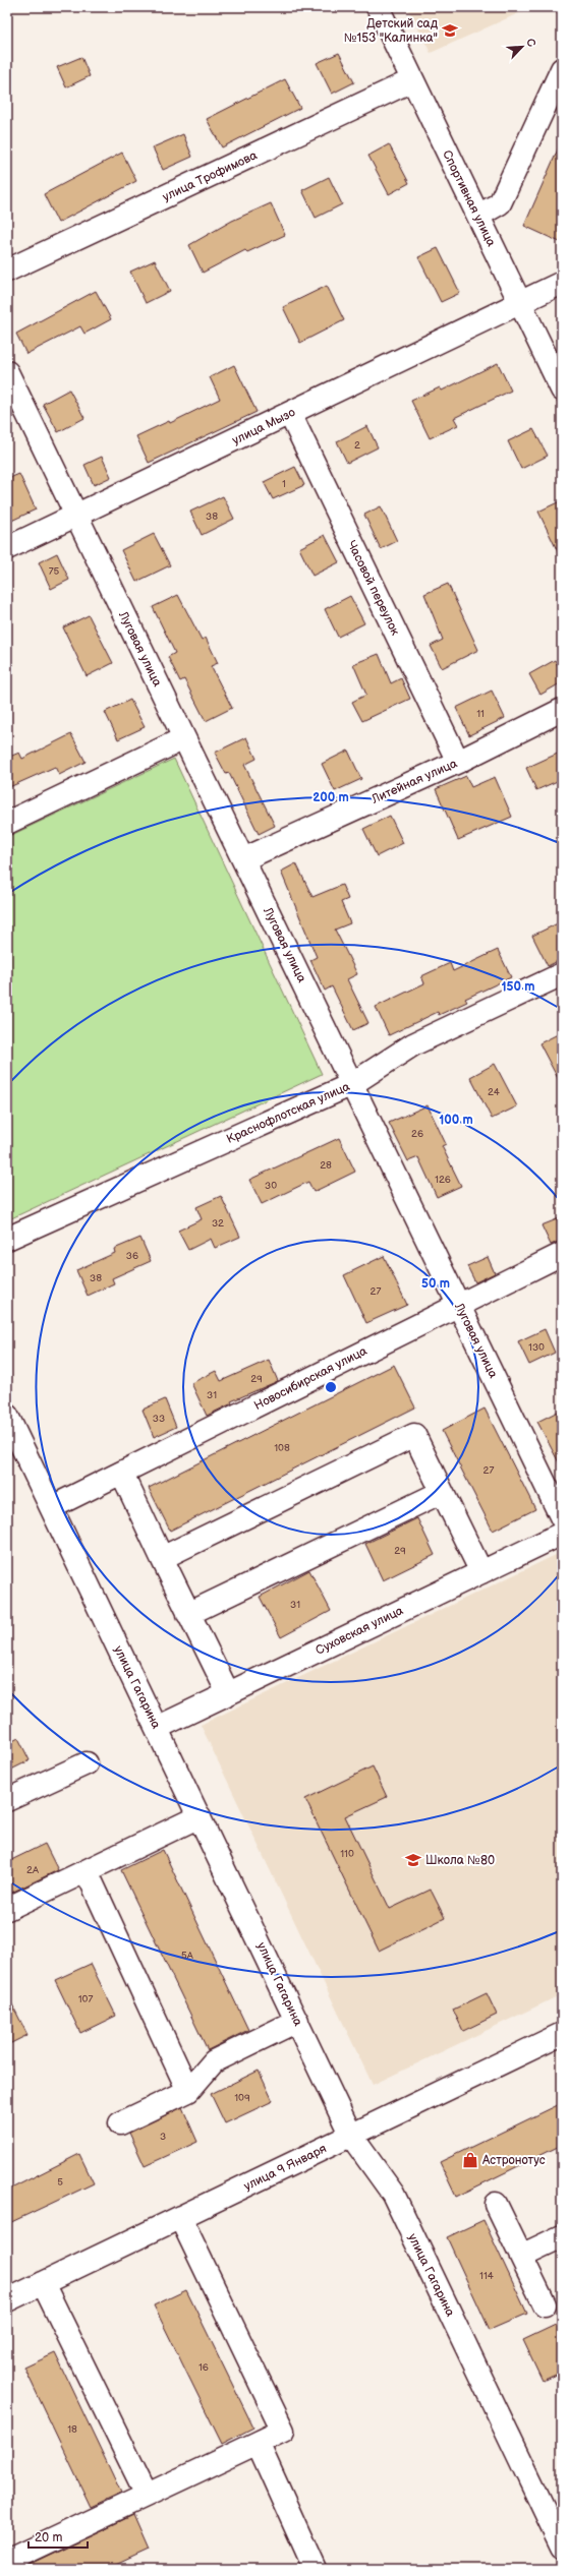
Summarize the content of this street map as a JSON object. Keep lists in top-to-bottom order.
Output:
{
  "streets": {
    "street": [
      "улица Трофимова",
      "Спортивная улица",
      "улица Мызо",
      "Часовой переулок",
      "Луговая улица",
      "Литейная улица",
      "Краснофлотская улица",
      "Новосибирская улица",
      "Суховская улица",
      "улица Гагарина",
      "улица 9 Января"
    ]
  },
  "crossings": [
    ["улица Трофимова", "Спортивная улица"],
    ["Спортивная улица", "улица Мызо"],
    ["улица Мызо", "Часовой переулок"],
    ["улица Мызо", "Луговая улица"],
    ["Часовой переулок", "Литейная улица"],
    ["Луговая улица", "Литейная улица"],
    ["Луговая улица", "Краснофлотская улица"],
    ["Луговая улица", "Новосибирская улица"],
    ["Суховская улица", "улица Гагарина"],
    ["улица Гагарина", "улица 9 Января"]
  ],
  "places": {
    "school or university": ["Детский сад №153 \"Калинка\"", "Школа №80"],
    "shop": ["Астронотус"]
  },
  "house_numbers": [
    "2",
    "1",
    "38",
    "75",
    "11",
    "24",
    "26",
    "28",
    "126",
    "30",
    "32",
    "36",
    "38",
    "27",
    "130",
    "29",
    "31",
    "33",
    "108",
    "27",
    "29",
    "31",
    "110",
    "2А",
    "5А",
    "107",
    "109",
    "3",
    "5",
    "114",
    "16",
    "18"
  ],
  "scale_bar": "20 m",
  "north": "top right",
  "rings": [
    "200 m",
    "150 m",
    "100 m",
    "50 m"
  ]
}
